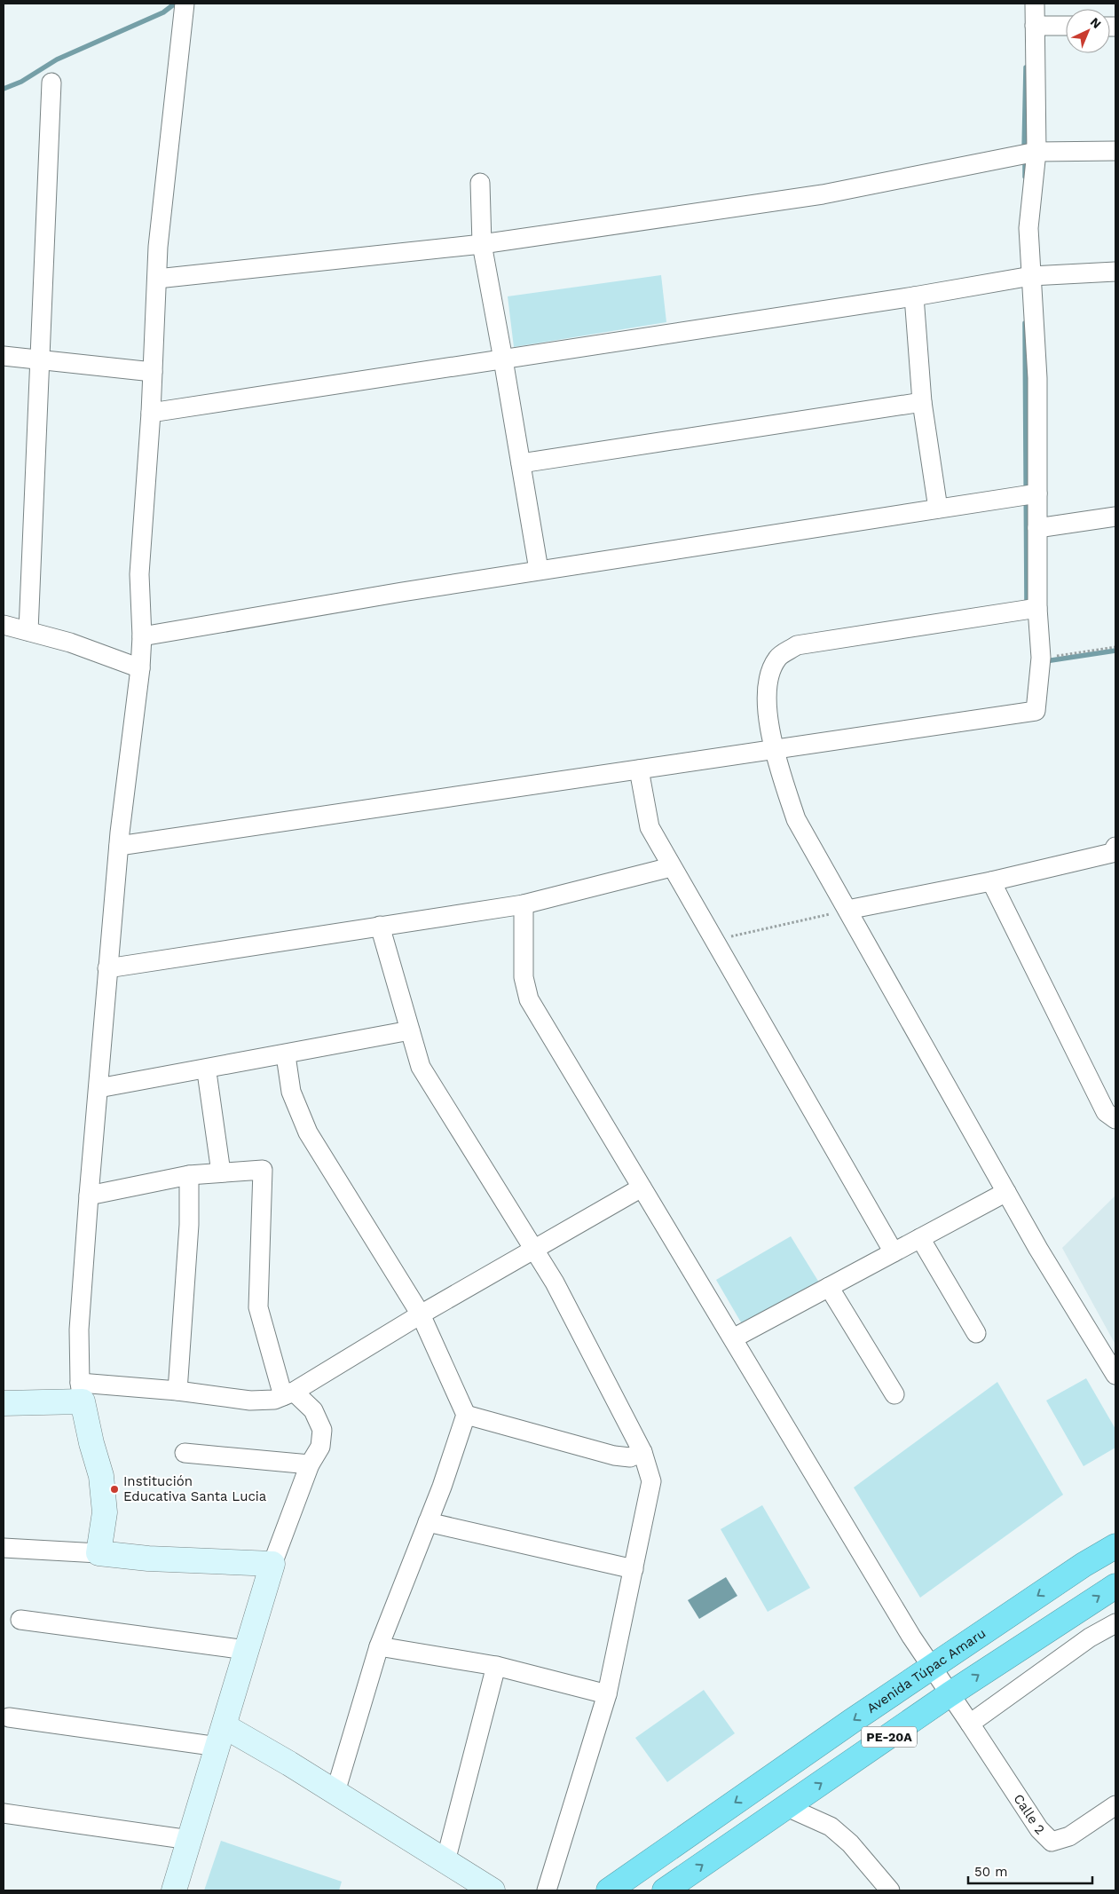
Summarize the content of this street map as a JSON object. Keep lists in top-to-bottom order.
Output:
{
  "streets": {
    "highway": ["Avenida Túpac Amaru", "PE-20A"],
    "street": ["Calle 2"]
  },
  "places": ["Institución Educativa Santa Lucia"],
  "scale_bar": "50 m",
  "north": "top right"
}
